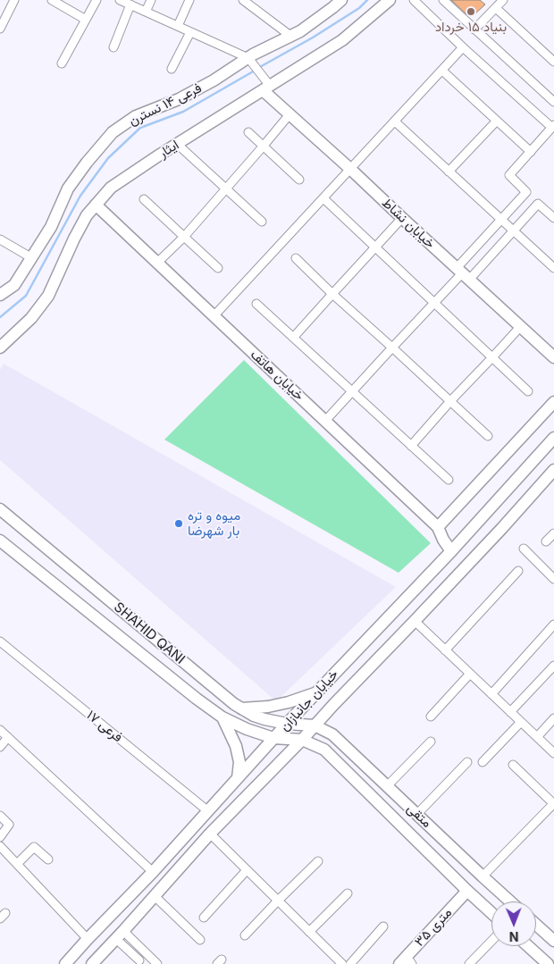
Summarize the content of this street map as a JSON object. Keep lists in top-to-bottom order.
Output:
{
  "streets": {
    "street": [
      "فرعی ۱۴ نسترن",
      "ایثار",
      "خیابان نشاط",
      "خیابان هاتف",
      "SHAHID QANI",
      "خیابان جانبازان",
      "فرعی ۱۷",
      "متقی",
      "۳۵ متری"
    ]
  },
  "crossings": [
    ["ایثار", "خیابان نشاط"],
    ["ایثار", "خیابان هاتف"],
    ["خیابان هاتف", "خیابان جانبازان"],
    ["SHAHID QANI", "خیابان جانبازان"],
    ["SHAHID QANI", "متقی"],
    ["خیابان جانبازان", "فرعی ۱۷"],
    ["خیابان جانبازان", "متقی"],
    ["متقی", "۳۵ متری"]
  ],
  "places": ["بنیاد ۱۵ خرداد", "میوه و تره بار شهرضا"],
  "north": "bottom"
}
